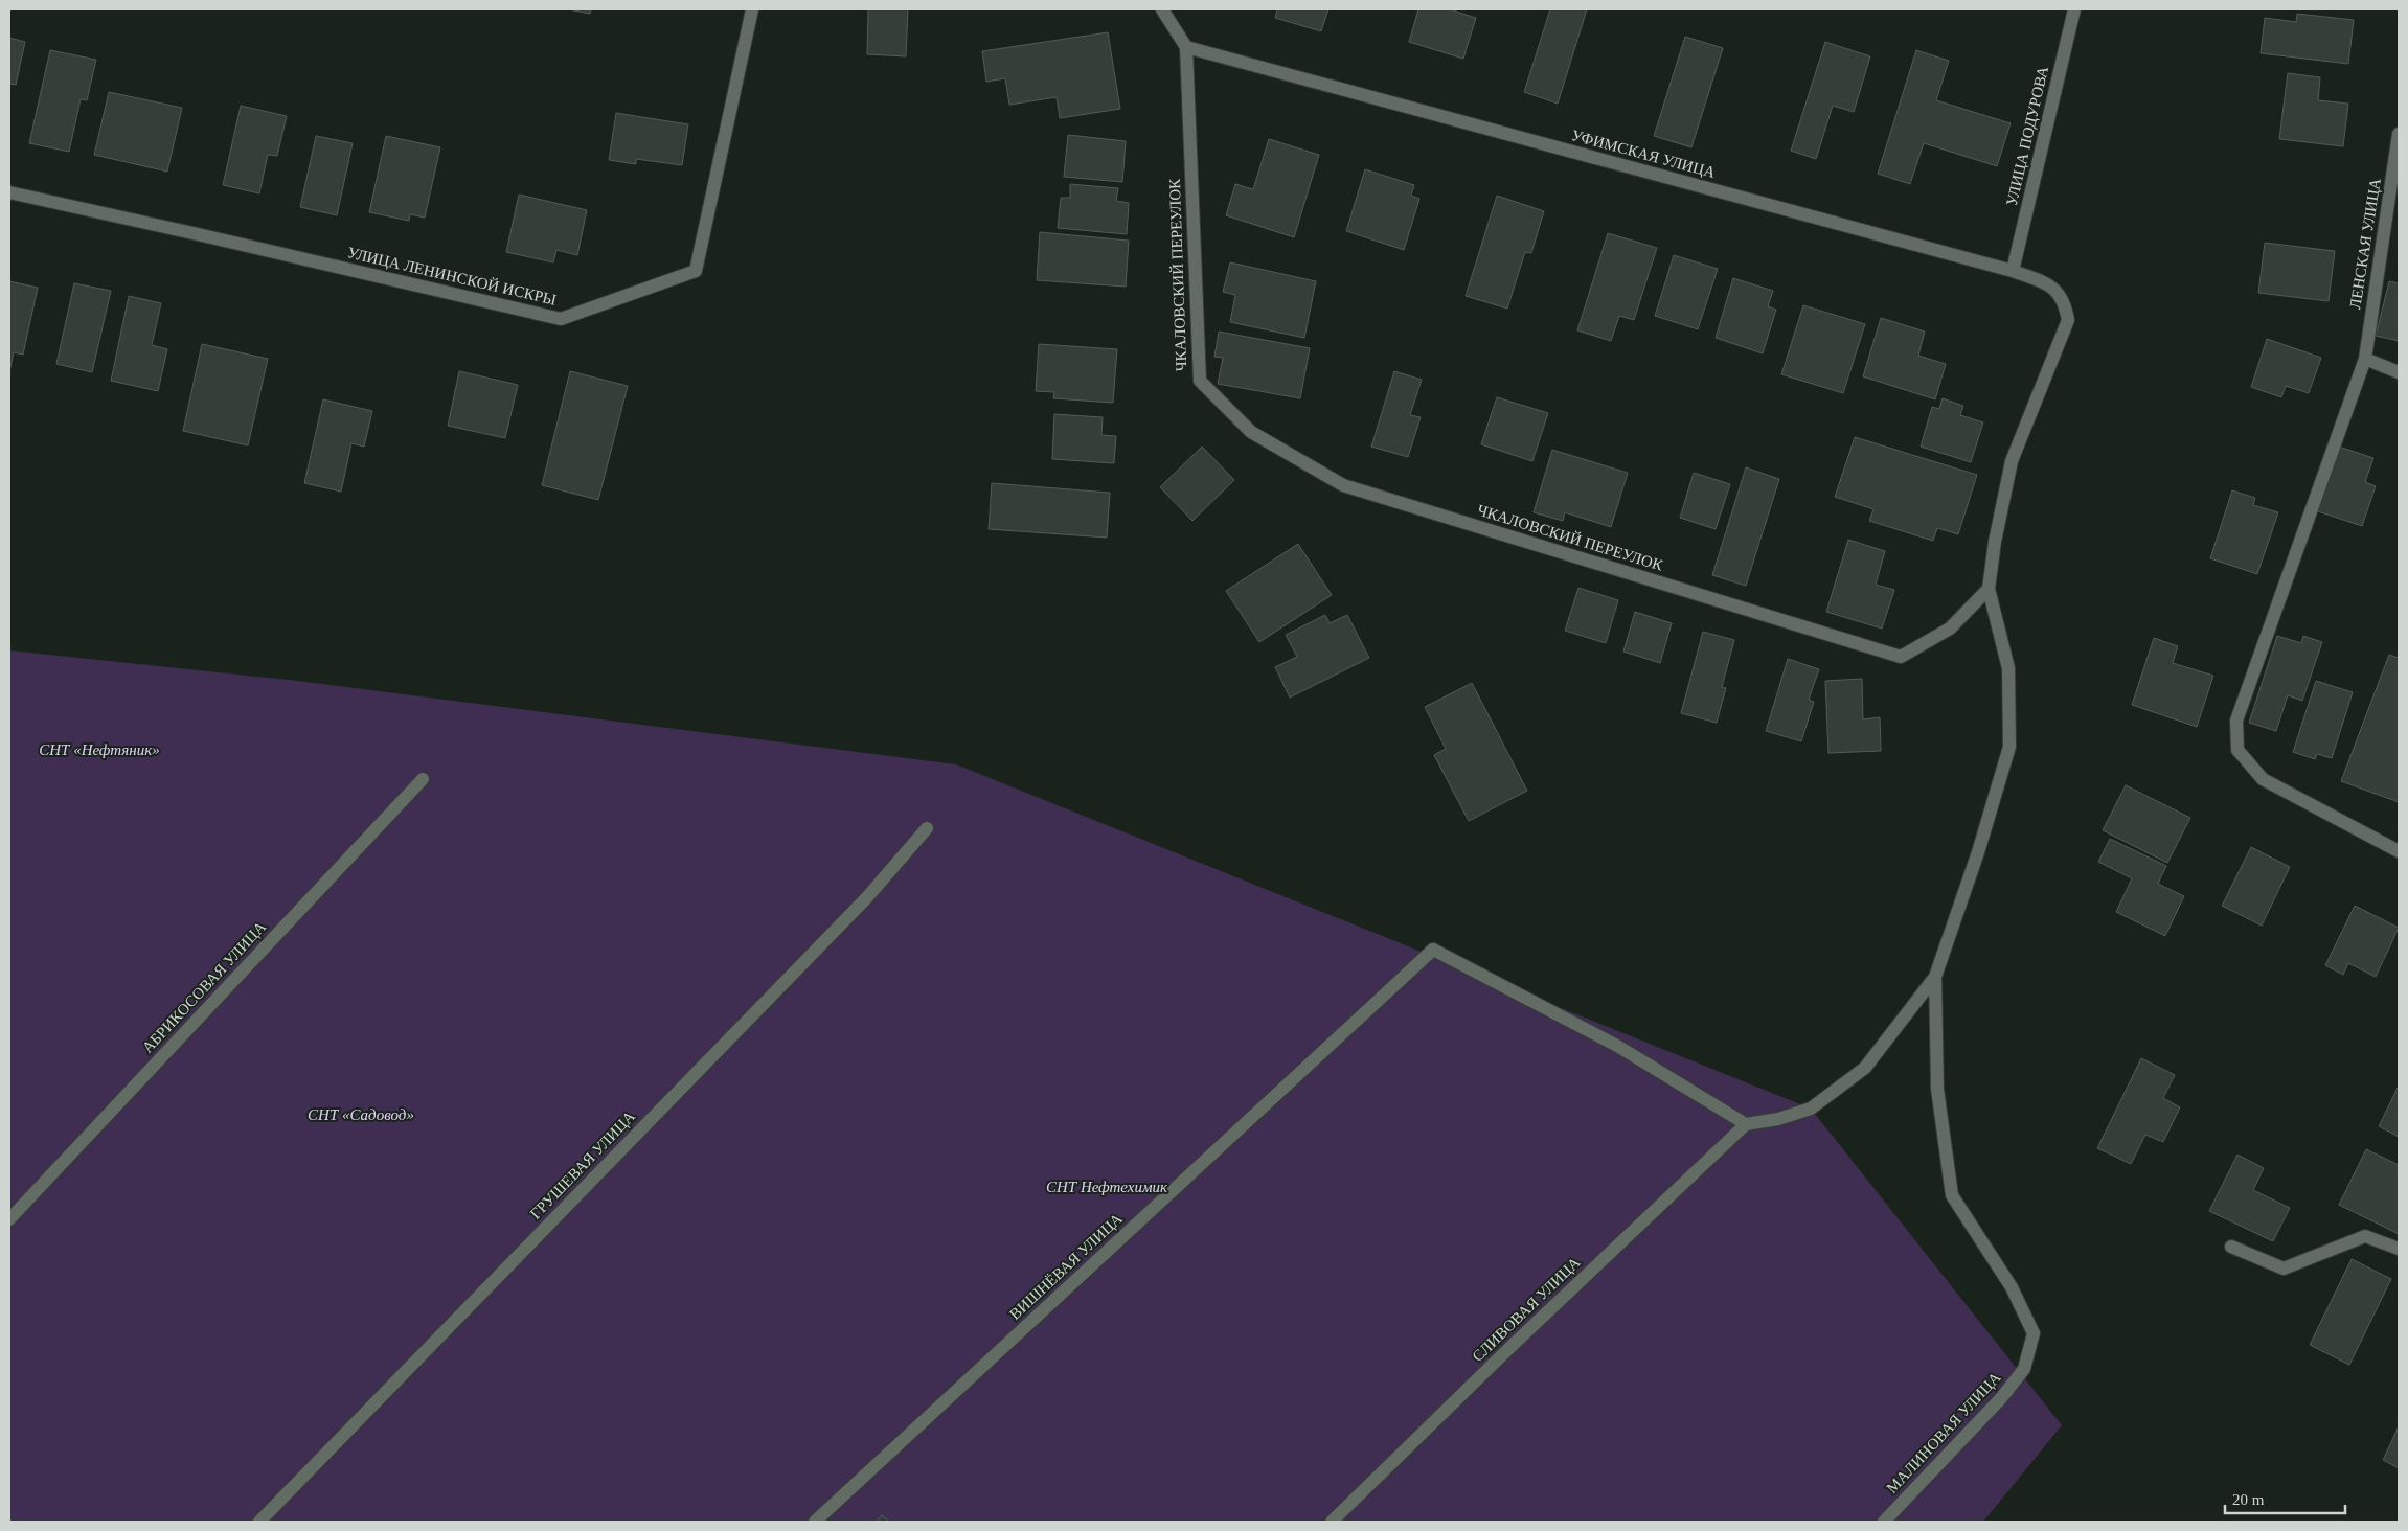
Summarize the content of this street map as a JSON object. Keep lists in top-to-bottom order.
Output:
{
  "streets": {
    "street": [
      "УЛИЦА ПОДУРОВА",
      "УФИМСКАЯ УЛИЦА",
      "ЛЕНСКАЯ УЛИЦА",
      "ЧКАЛОВСКИЙ ПЕРЕУЛОК",
      "УЛИЦА ЛЕНИНСКОЙ ИСКРЫ",
      "АБРИКОСОВАЯ УЛИЦА",
      "ГРУШЕВАЯ УЛИЦА",
      "ВИШНЁВАЯ УЛИЦА",
      "СЛИВОВАЯ УЛИЦА",
      "МАЛИНОВАЯ УЛИЦА"
    ]
  },
  "crossings": [
    ["УЛИЦА ПОДУРОВА", "УФИМСКАЯ УЛИЦА"],
    ["УФИМСКАЯ УЛИЦА", "ЧКАЛОВСКИЙ ПЕРЕУЛОК"],
    ["ВИШНЁВАЯ УЛИЦА", "СЛИВОВАЯ УЛИЦА"]
  ],
  "parks": ["СНТ «Нефтяник»", "СНТ «Садовод»", "СНТ Нефтехимик"],
  "scale_bar": "20 m"
}
